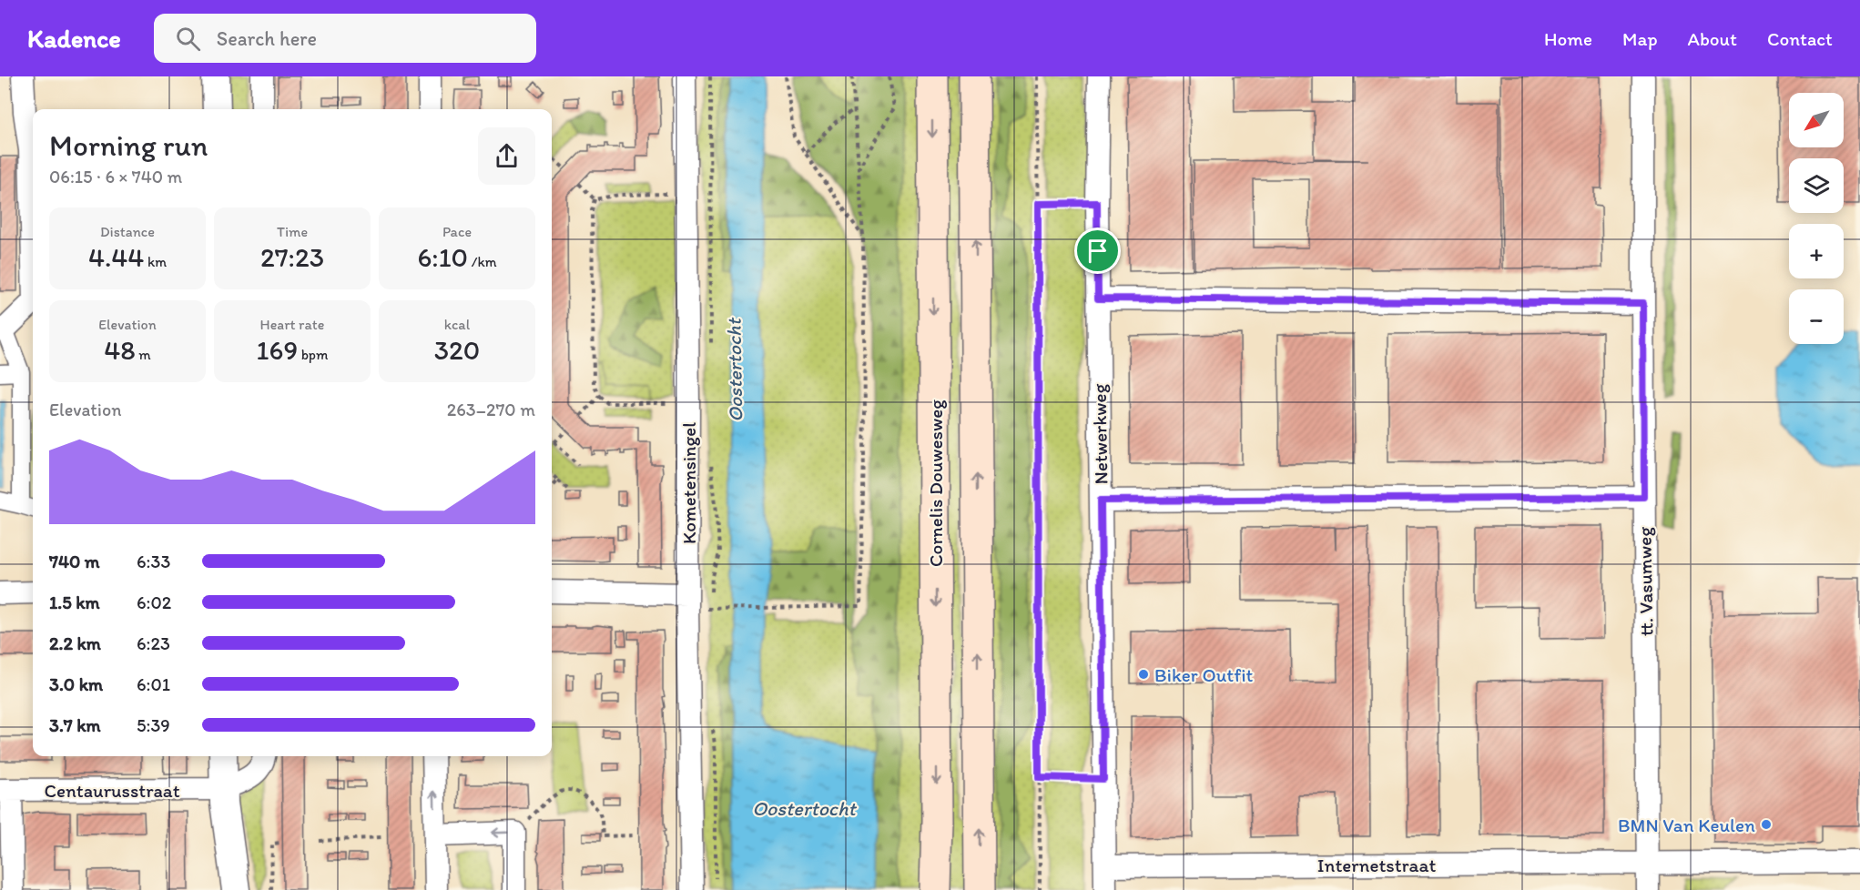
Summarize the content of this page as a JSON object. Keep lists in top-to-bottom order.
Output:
{
  "streets": {
    "main road": ["Cornelis Douwesweg"],
    "street": [
      "Netwerkweg",
      "Kometensingel",
      "tt. Vasumweg",
      "Centaurusstraat",
      "Internetstraat"
    ]
  },
  "crossings": [
    ["Netwerkweg", "Internetstraat"],
    ["tt. Vasumweg", "Internetstraat"]
  ],
  "water": ["Oostertocht"],
  "places": ["Biker Outfit", "BMN Van Keulen"],
  "north": "bottom left",
  "page": {
    "header": "Kadence",
    "search": "Search here",
    "nav": [
      "Home",
      "Map",
      "About",
      "Contact"
    ],
    "map_buttons": ["+", "−"],
    "heading": ["Morning run", "06:15 · 6 × 740 m"],
    "stats": [
      ["Distance", "4.44 km"],
      ["Time", "27:23"],
      ["Pace", "6:10 /km"],
      ["Elevation", "48 m"],
      ["Heart rate", "169 bpm"],
      ["kcal", "320"]
    ],
    "chart": ["Elevation", "263–270 m"],
    "list": [
      {
        "name": "740 m",
        "note": "6:33"
      },
      {
        "name": "1.5 km",
        "note": "6:02"
      },
      {
        "name": "2.2 km",
        "note": "6:23"
      },
      {
        "name": "3.0 km",
        "note": "6:01"
      },
      {
        "name": "3.7 km",
        "note": "5:39"
      }
    ]
  }
}
